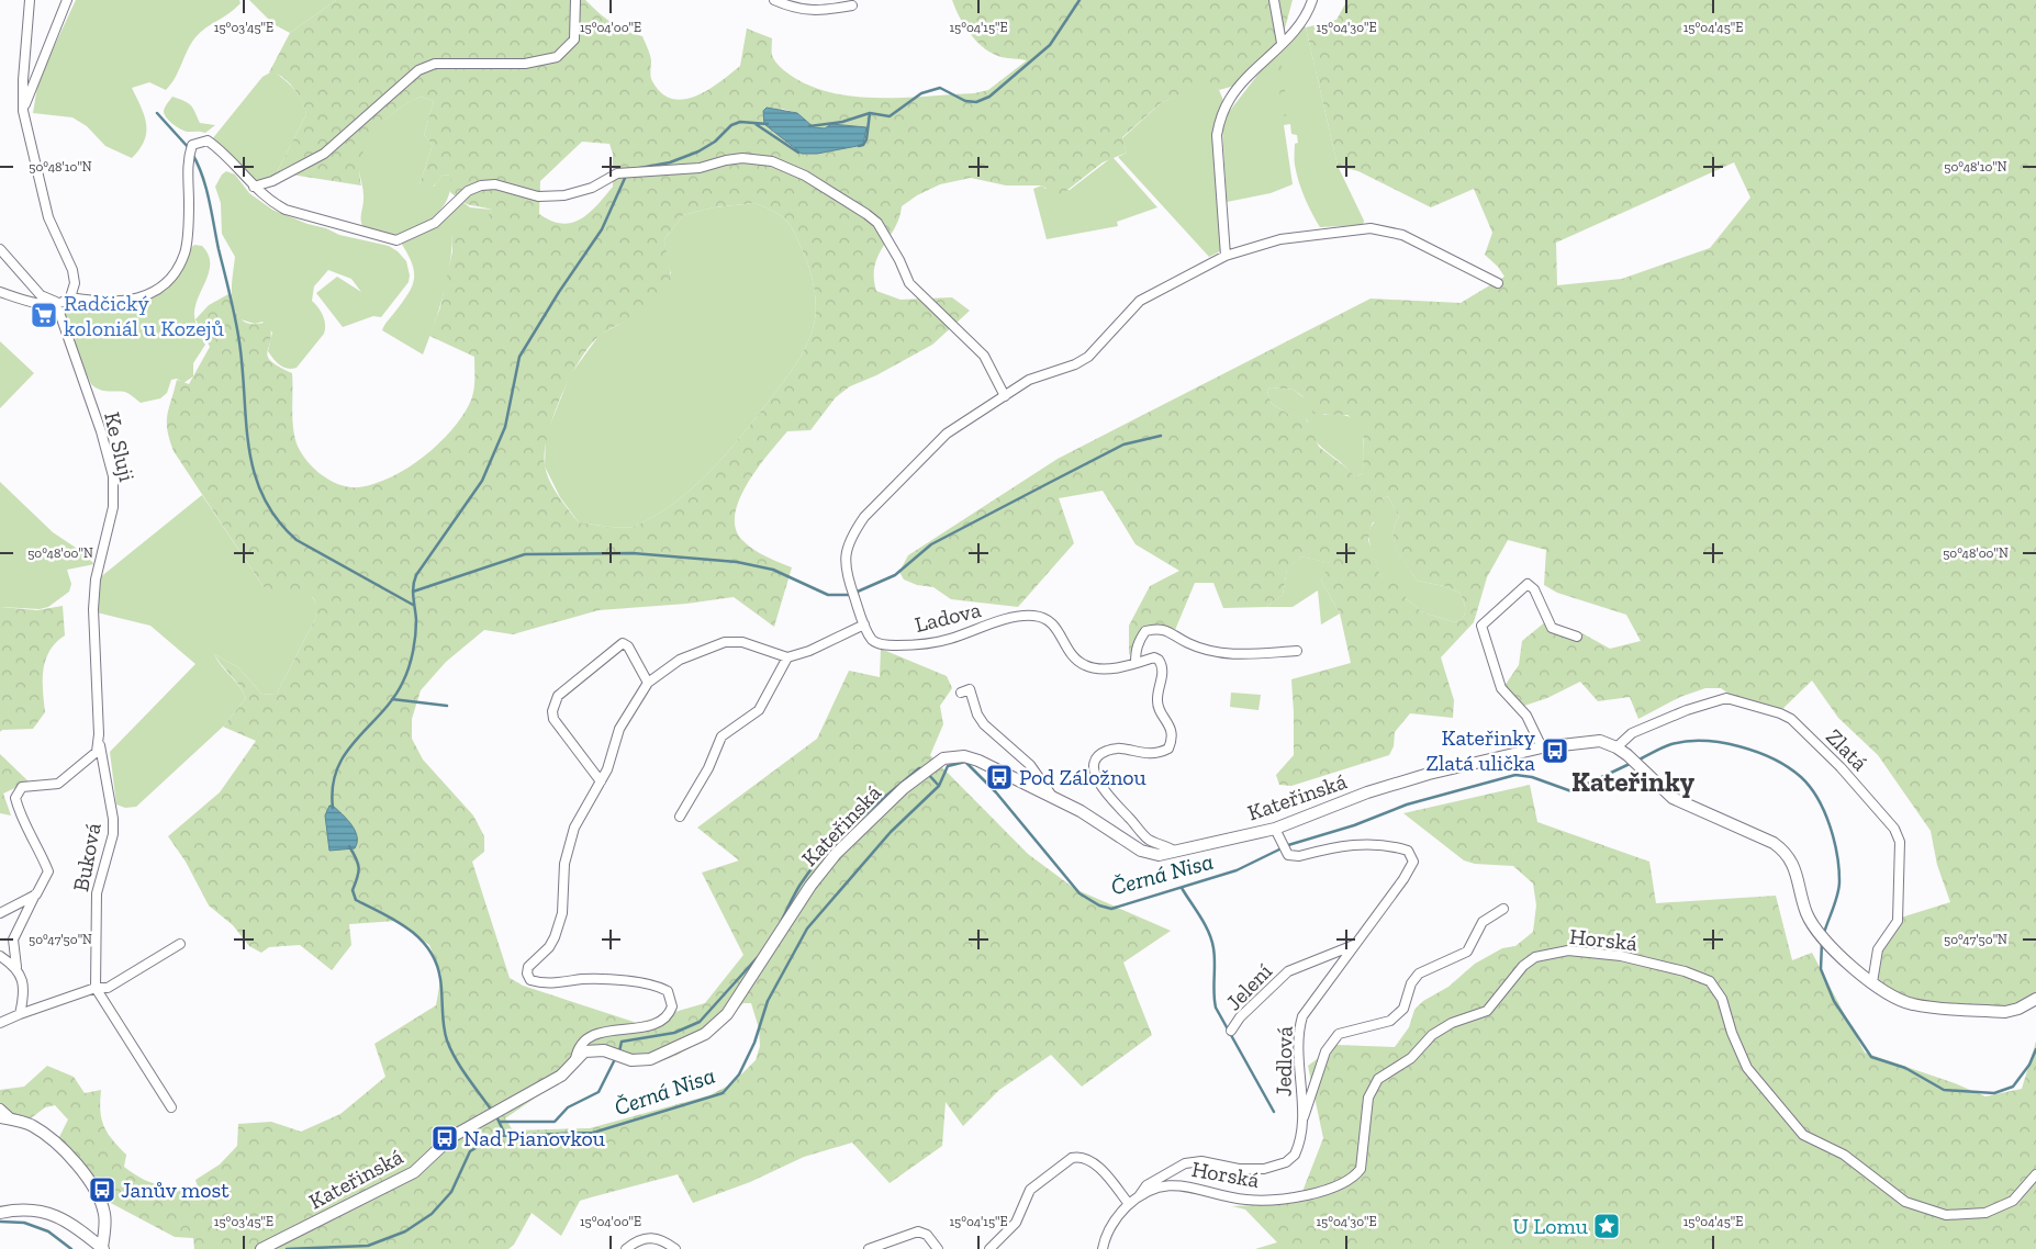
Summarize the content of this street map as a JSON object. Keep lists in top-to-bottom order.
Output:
{
  "streets": {
    "street": [
      "Ke Sluji",
      "Ladova",
      "Zlatá",
      "Kateřinská",
      "Buková",
      "Horská",
      "Jelení",
      "Jedlová"
    ]
  },
  "crossings": [
    ["Ke Sluji", "Buková"],
    ["Ladova", "Kateřinská"],
    ["Zlatá", "Kateřinská"],
    ["Kateřinská", "Jedlová"],
    ["Horská", "Jedlová"],
    ["Jelení", "Jedlová"]
  ],
  "districts": ["Kateřinky"],
  "water": ["Černá Nisa"],
  "places": {
    "supermarket": ["Radčický koloniál u Kozejů"],
    "bus stop": [
      "Kateřinky Zlatá ulička",
      "Pod Záložnou",
      "Nad Pianovkou",
      "Janův most"
    ],
    "place": ["U Lomu"]
  },
  "coordinates": [
    "15°03'45\"E",
    "15°04'00\"E",
    "15°04'15\"E",
    "15°04'30\"E",
    "15°04'45\"E",
    "50°48'10\"N",
    "50°48'00\"N",
    "50°47'50\"N"
  ]
}
